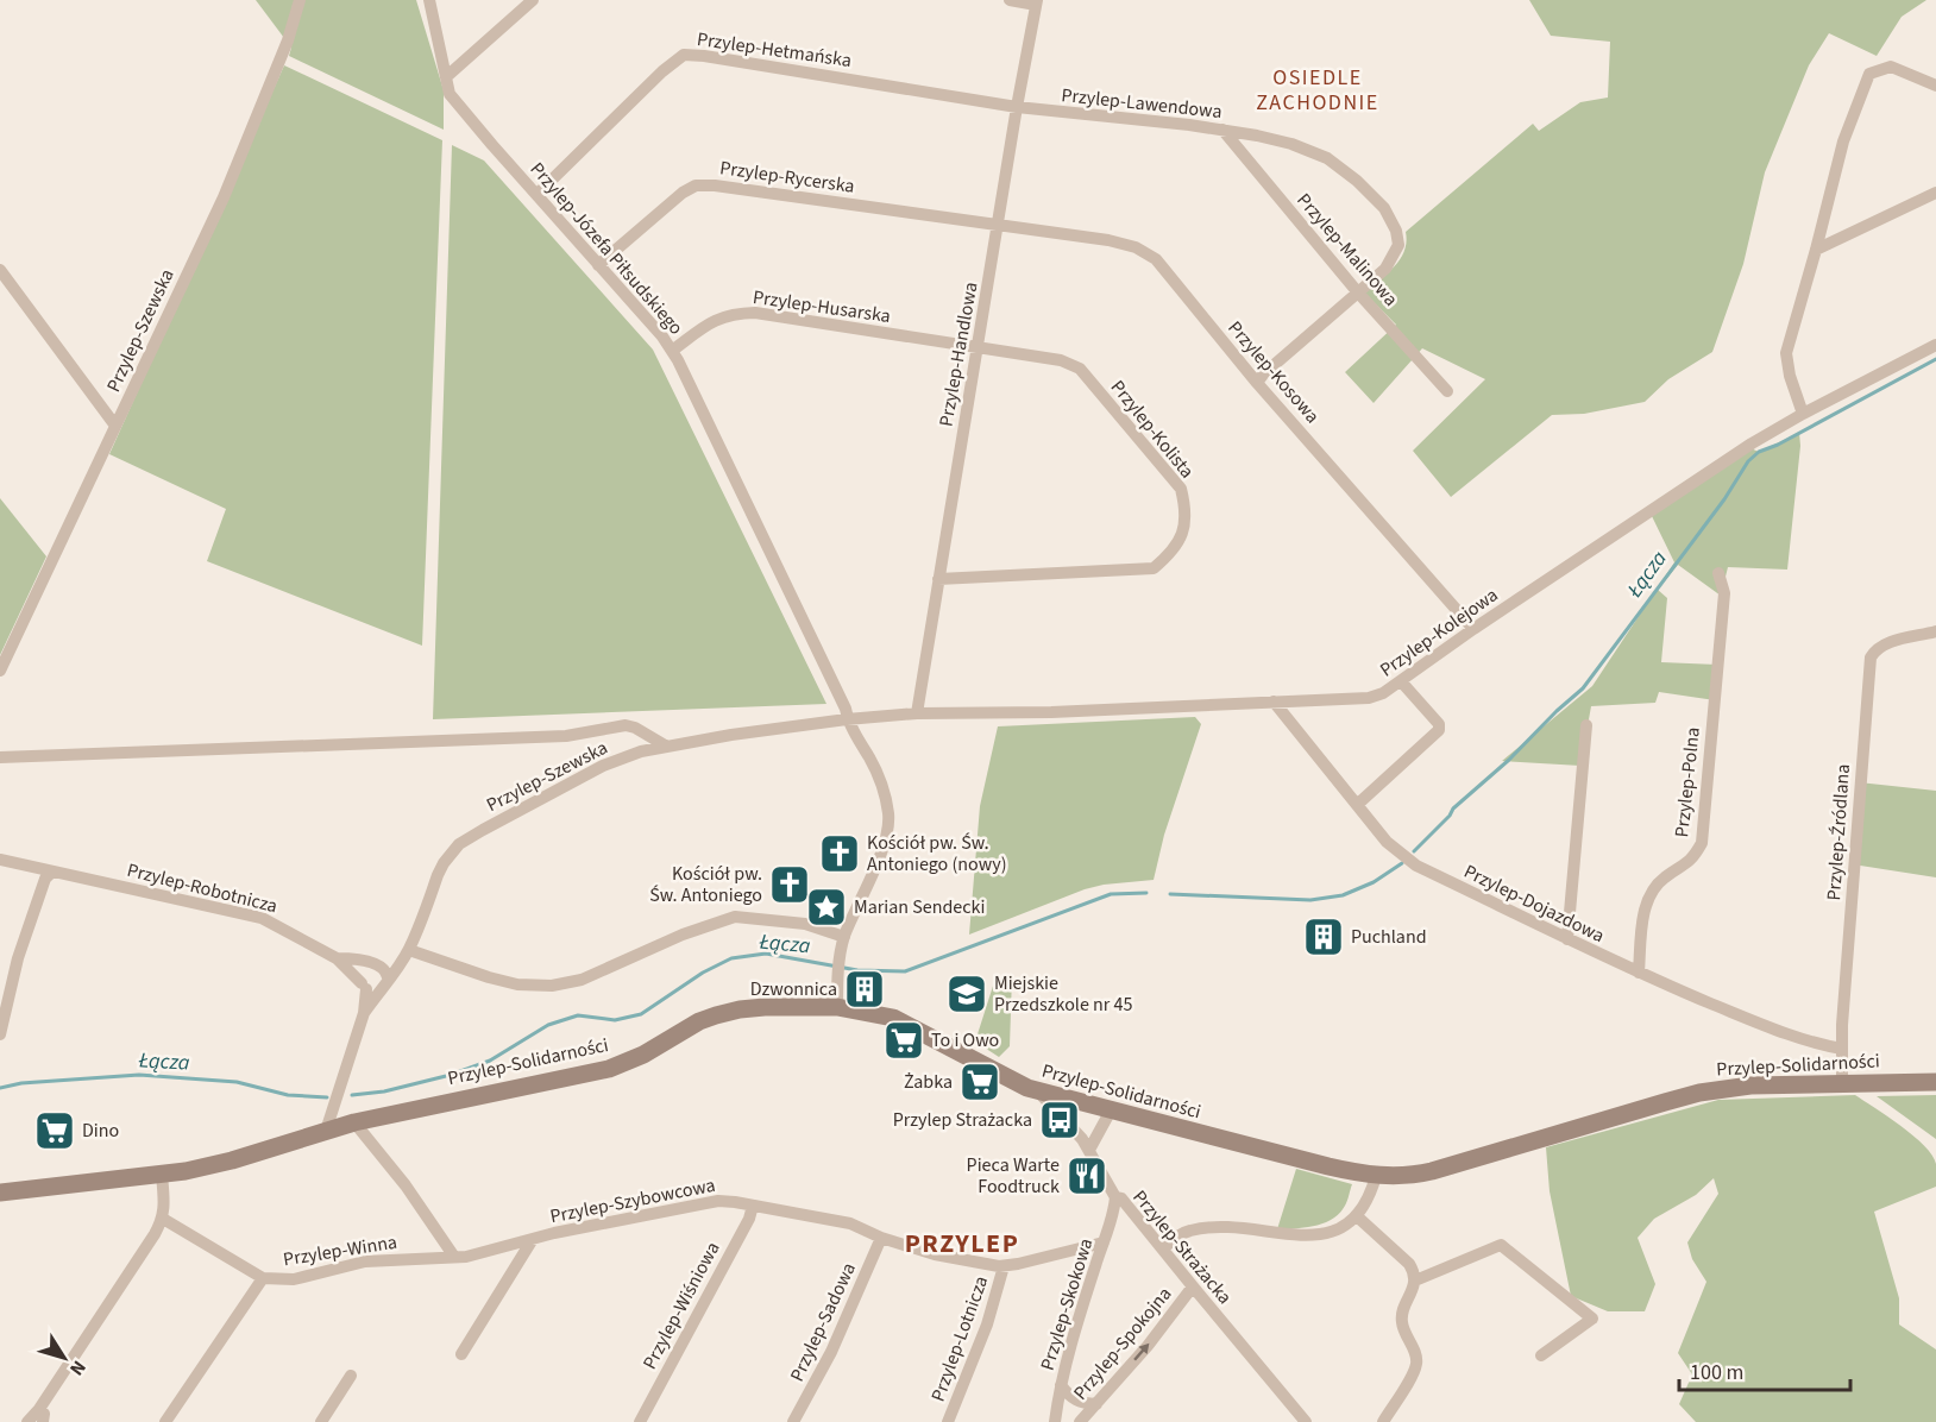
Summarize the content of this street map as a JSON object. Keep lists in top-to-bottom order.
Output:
{
  "streets": {
    "main road": ["Przylep-Solidarności"],
    "street": [
      "Przylep-Hetmańska",
      "Przylep-Lawendowa",
      "Przylep-Rycerska",
      "Przylep-Józefa Piłsudskiego",
      "Przylep-Malinowa",
      "Przylep-Husarska",
      "Przylep-Szewska",
      "Przylep-Handlowa",
      "Przylep-Kosowa",
      "Przylep-Kolista",
      "Przylep-Kolejowa",
      "Przylep-Polna",
      "Przylep-Źródlana",
      "Przylep-Robotnicza",
      "Przylep-Dojazdowa",
      "Przylep-Szybowcowa",
      "Przylep-Strażacka",
      "Przylep-Winna",
      "Przylep-Skokowa",
      "Przylep-Wiśniowa",
      "Przylep-Sadowa",
      "Przylep-Lotnicza",
      "Przylep-Spokojna"
    ]
  },
  "crossings": [
    ["Przylep-Hetmańska", "Przylep-Lawendowa"],
    ["Przylep-Hetmańska", "Przylep-Józefa Piłsudskiego"],
    ["Przylep-Hetmańska", "Przylep-Handlowa"],
    ["Przylep-Lawendowa", "Przylep-Malinowa"],
    ["Przylep-Lawendowa", "Przylep-Handlowa"],
    ["Przylep-Lawendowa", "Przylep-Kosowa"],
    ["Przylep-Rycerska", "Przylep-Józefa Piłsudskiego"],
    ["Przylep-Rycerska", "Przylep-Handlowa"],
    ["Przylep-Rycerska", "Przylep-Kosowa"],
    ["Przylep-Józefa Piłsudskiego", "Przylep-Husarska"],
    ["Przylep-Józefa Piłsudskiego", "Przylep-Szewska"],
    ["Przylep-Józefa Piłsudskiego", "Przylep-Kolejowa"],
    ["Przylep-Husarska", "Przylep-Handlowa"],
    ["Przylep-Husarska", "Przylep-Kolista"],
    ["Przylep-Szewska", "Przylep-Kolejowa"],
    ["Przylep-Handlowa", "Przylep-Kosowa"],
    ["Przylep-Handlowa", "Przylep-Kolista"],
    ["Przylep-Handlowa", "Przylep-Kolejowa"],
    ["Przylep-Kosowa", "Przylep-Kolejowa"],
    ["Przylep-Kolejowa", "Przylep-Dojazdowa"],
    ["Przylep-Polna", "Przylep-Dojazdowa"],
    ["Przylep-Źródlana", "Przylep-Dojazdowa"],
    ["Przylep-Źródlana", "Przylep-Solidarności"],
    ["Przylep-Solidarności", "Przylep-Strażacka"],
    ["Przylep-Szybowcowa", "Przylep-Winna"],
    ["Przylep-Szybowcowa", "Przylep-Skokowa"],
    ["Przylep-Szybowcowa", "Przylep-Wiśniowa"],
    ["Przylep-Szybowcowa", "Przylep-Sadowa"],
    ["Przylep-Szybowcowa", "Przylep-Lotnicza"],
    ["Przylep-Strażacka", "Przylep-Skokowa"],
    ["Przylep-Strażacka", "Przylep-Spokojna"]
  ],
  "one_way": ["Przylep-Spokojna"],
  "districts": ["OSIEDLE ZACHODNIE", "PRZYLEP"],
  "water": ["Łącza"],
  "places": {
    "church": ["Kościół pw. Św. Antoniego (nowy)", "Kościół pw. Św. Antoniego"],
    "place": ["Marian Sendecki"],
    "building": ["Puchland", "Dzwonnica"],
    "school or university": ["Miejskie Przedszkole nr 45"],
    "supermarket": ["To i Owo", "Żabka", "Dino"],
    "bus stop": ["Przylep Strażacka"],
    "restaurant": ["Pieca Warte Foodtruck"]
  },
  "scale_bar": "100 m",
  "north": "bottom right"
}
